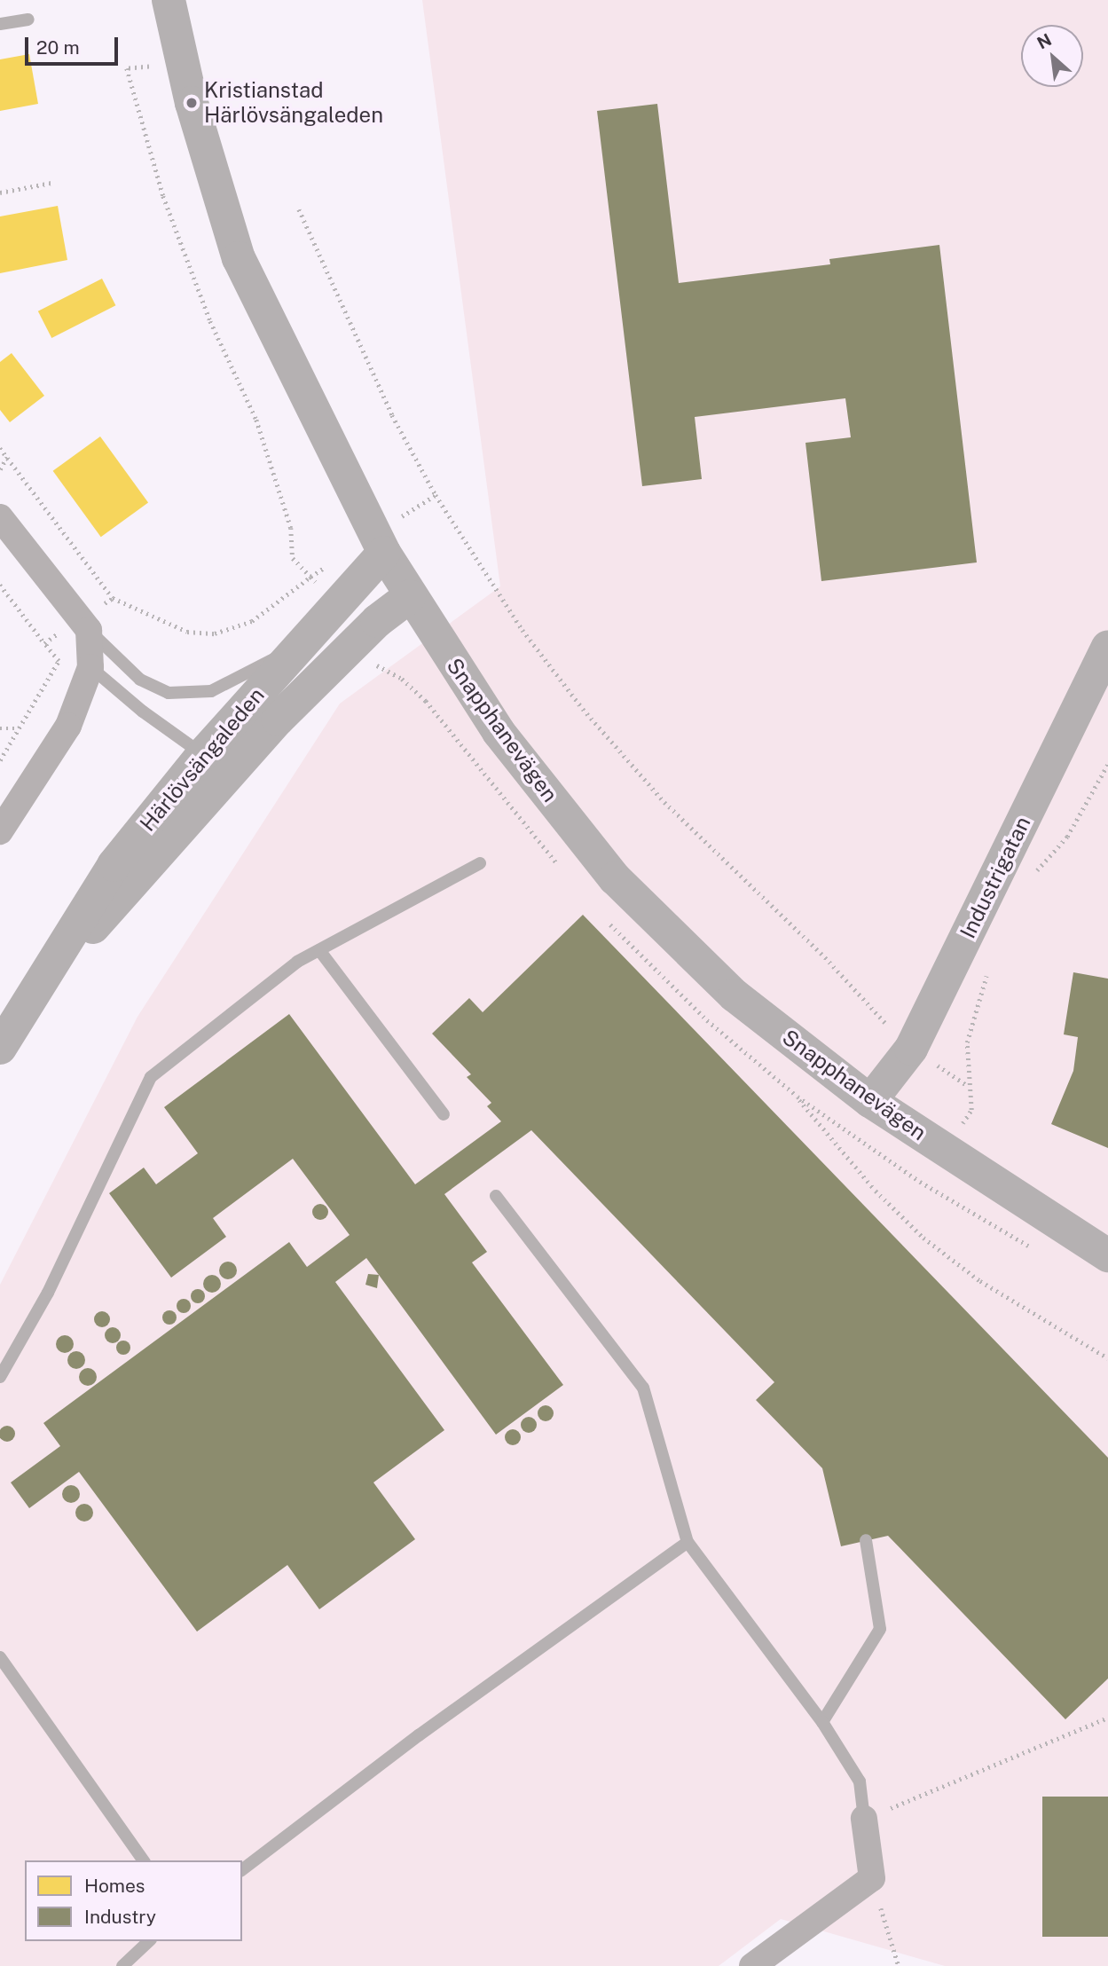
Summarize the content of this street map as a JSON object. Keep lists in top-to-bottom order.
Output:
{
  "streets": {
    "main road": ["Snapphanevägen", "Härlövsängaleden", "Industrigatan"]
  },
  "crossings": [
    ["Snapphanevägen", "Härlövsängaleden"],
    ["Snapphanevägen", "Industrigatan"]
  ],
  "places": ["Kristianstad Härlövsängaleden"],
  "legend": ["Homes", "Industry"],
  "scale_bar": "20 m",
  "north": "top left"
}
